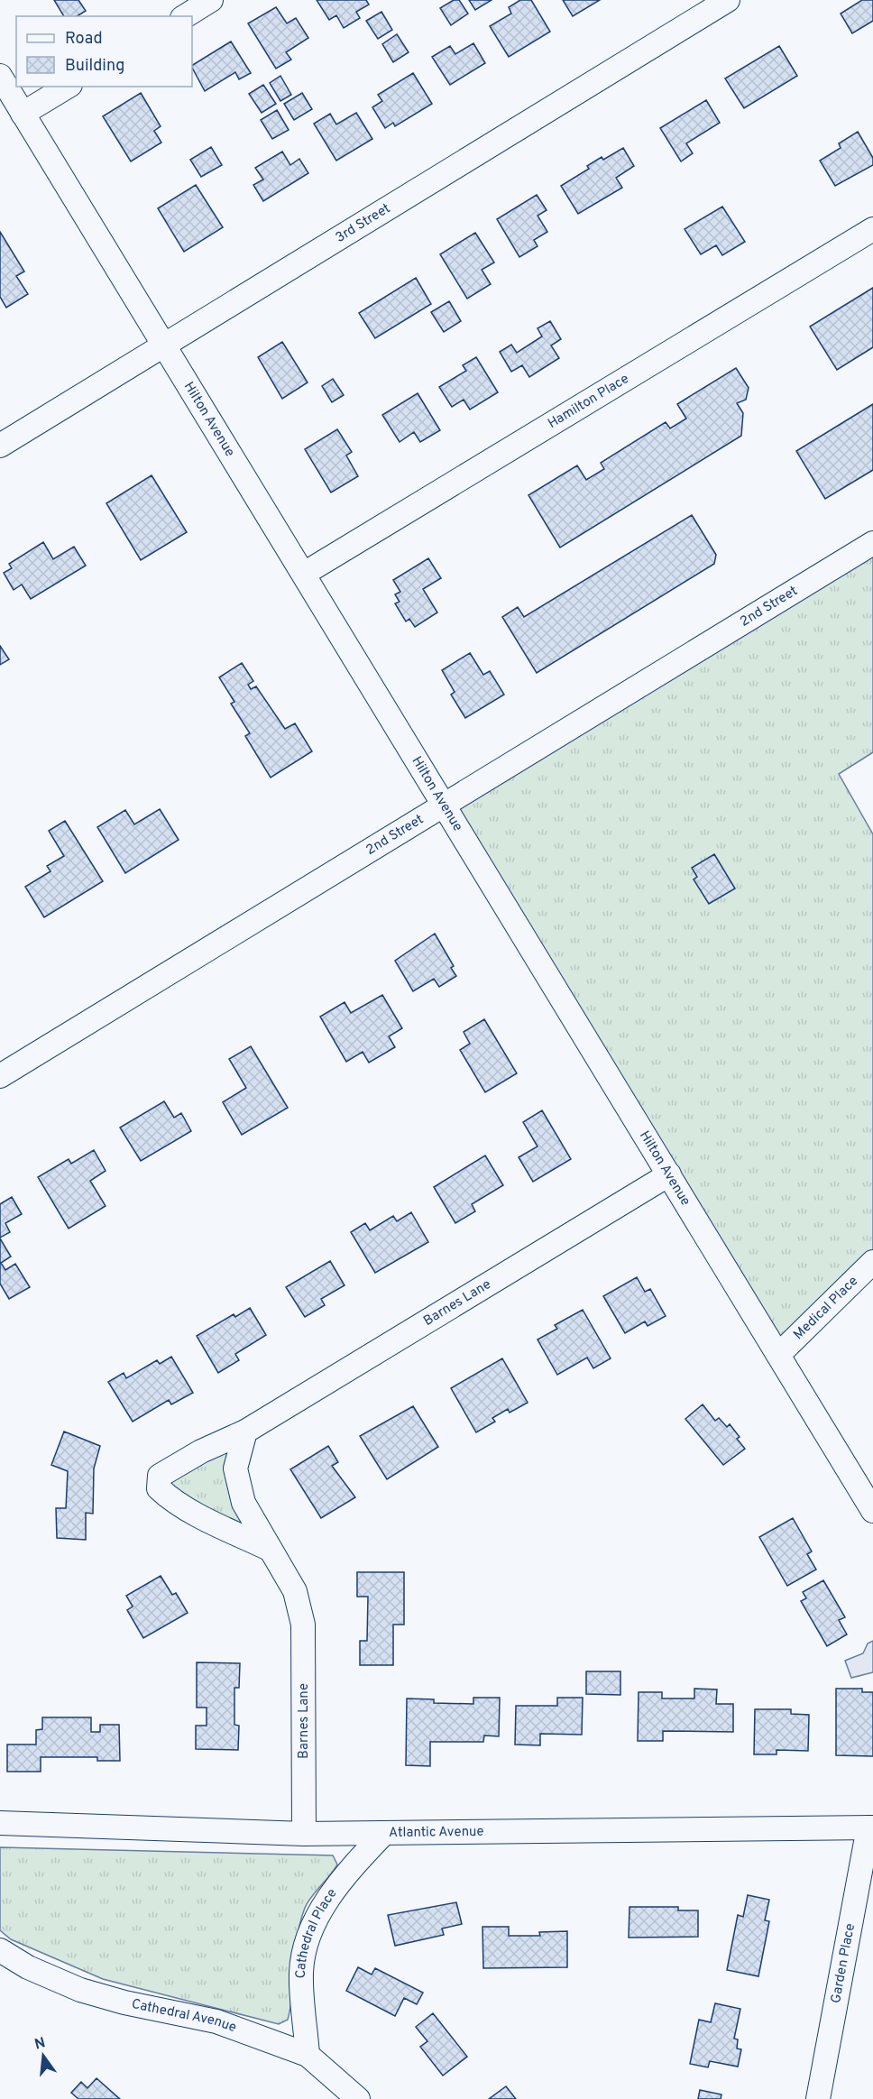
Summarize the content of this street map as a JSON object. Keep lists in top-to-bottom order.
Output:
{
  "streets": {
    "street": [
      "3rd Street",
      "Hamilton Place",
      "Hilton Avenue",
      "2nd Street",
      "Barnes Lane",
      "Medical Place",
      "Atlantic Avenue",
      "Cathedral Place",
      "Garden Place",
      "Cathedral Avenue"
    ]
  },
  "crossings": [
    ["3rd Street", "Hilton Avenue"],
    ["Hamilton Place", "Hilton Avenue"],
    ["Hilton Avenue", "2nd Street"],
    ["Hilton Avenue", "Barnes Lane"],
    ["Hilton Avenue", "Medical Place"],
    ["Barnes Lane", "Atlantic Avenue"],
    ["Atlantic Avenue", "Cathedral Place"],
    ["Atlantic Avenue", "Garden Place"],
    ["Cathedral Place", "Cathedral Avenue"]
  ],
  "legend": ["Road", "Building"],
  "north": "top"
}
